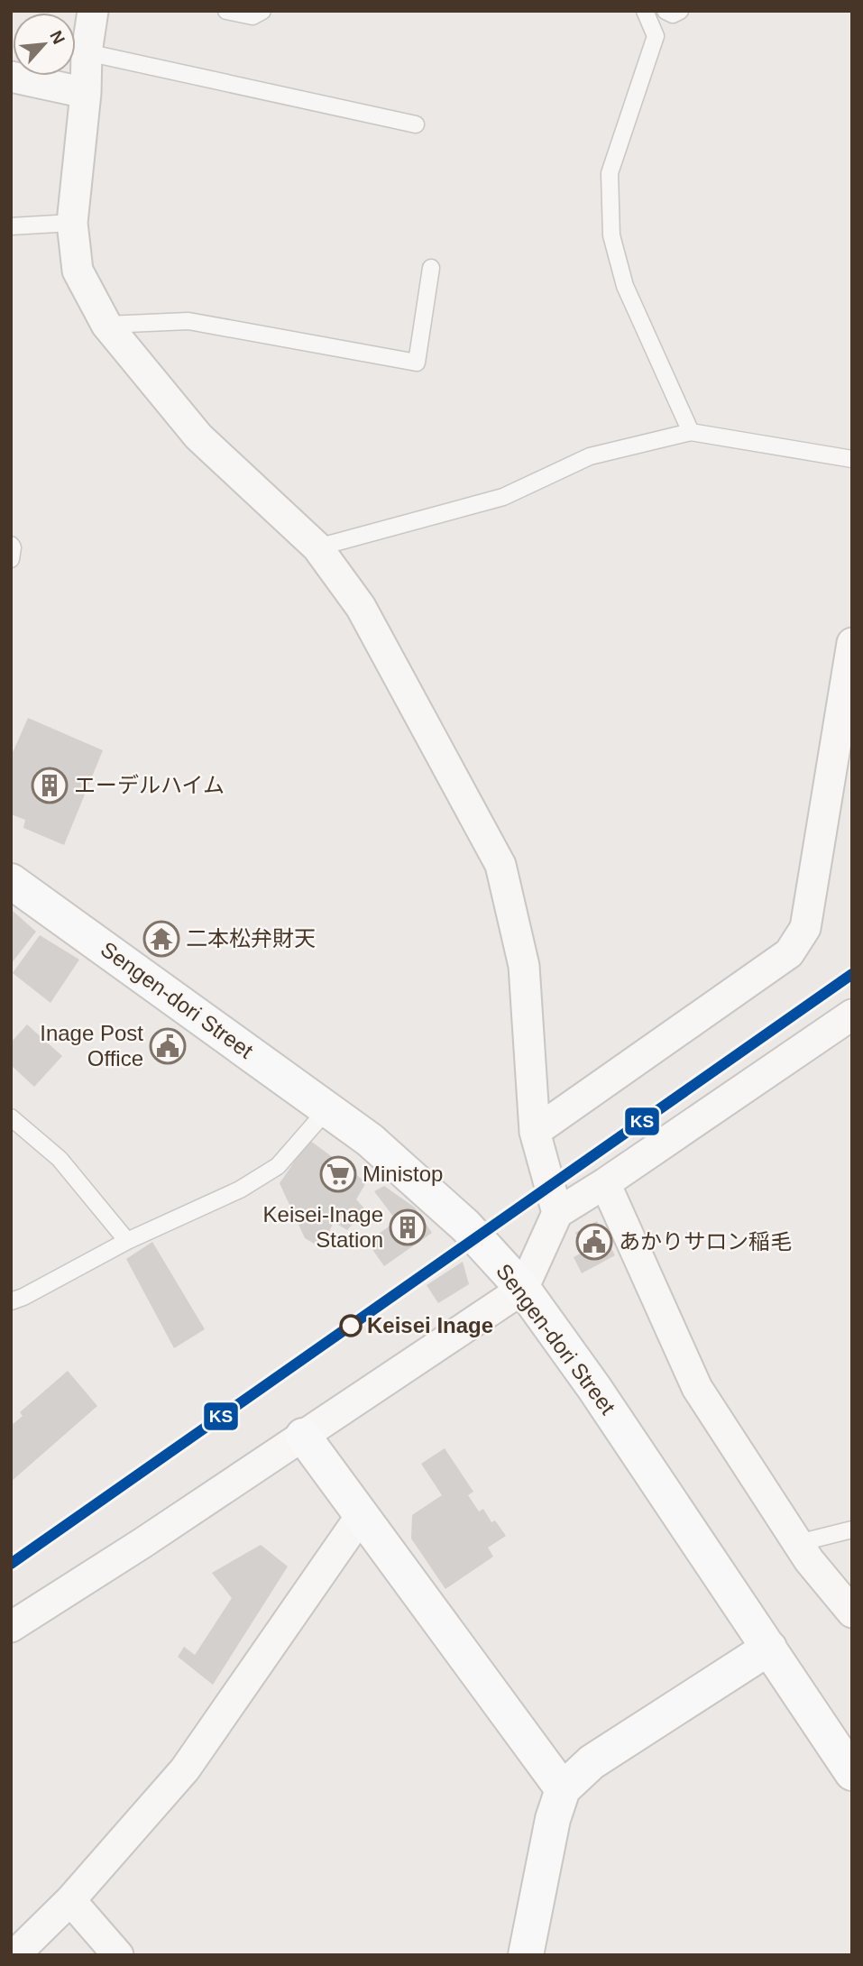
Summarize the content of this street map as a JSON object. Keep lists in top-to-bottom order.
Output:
{
  "streets": {
    "main road": ["Sengen-dori Street"]
  },
  "places": {
    "building": ["エーデルハイム", "Keisei-Inage Station"],
    "temple": ["二本松弁財天"],
    "public building": ["Inage Post Office", "あかりサロン稲毛"],
    "supermarket": ["Ministop"],
    "other": ["Keisei Inage"]
  },
  "lines": ["transit line KS"],
  "north": "top right"
}
